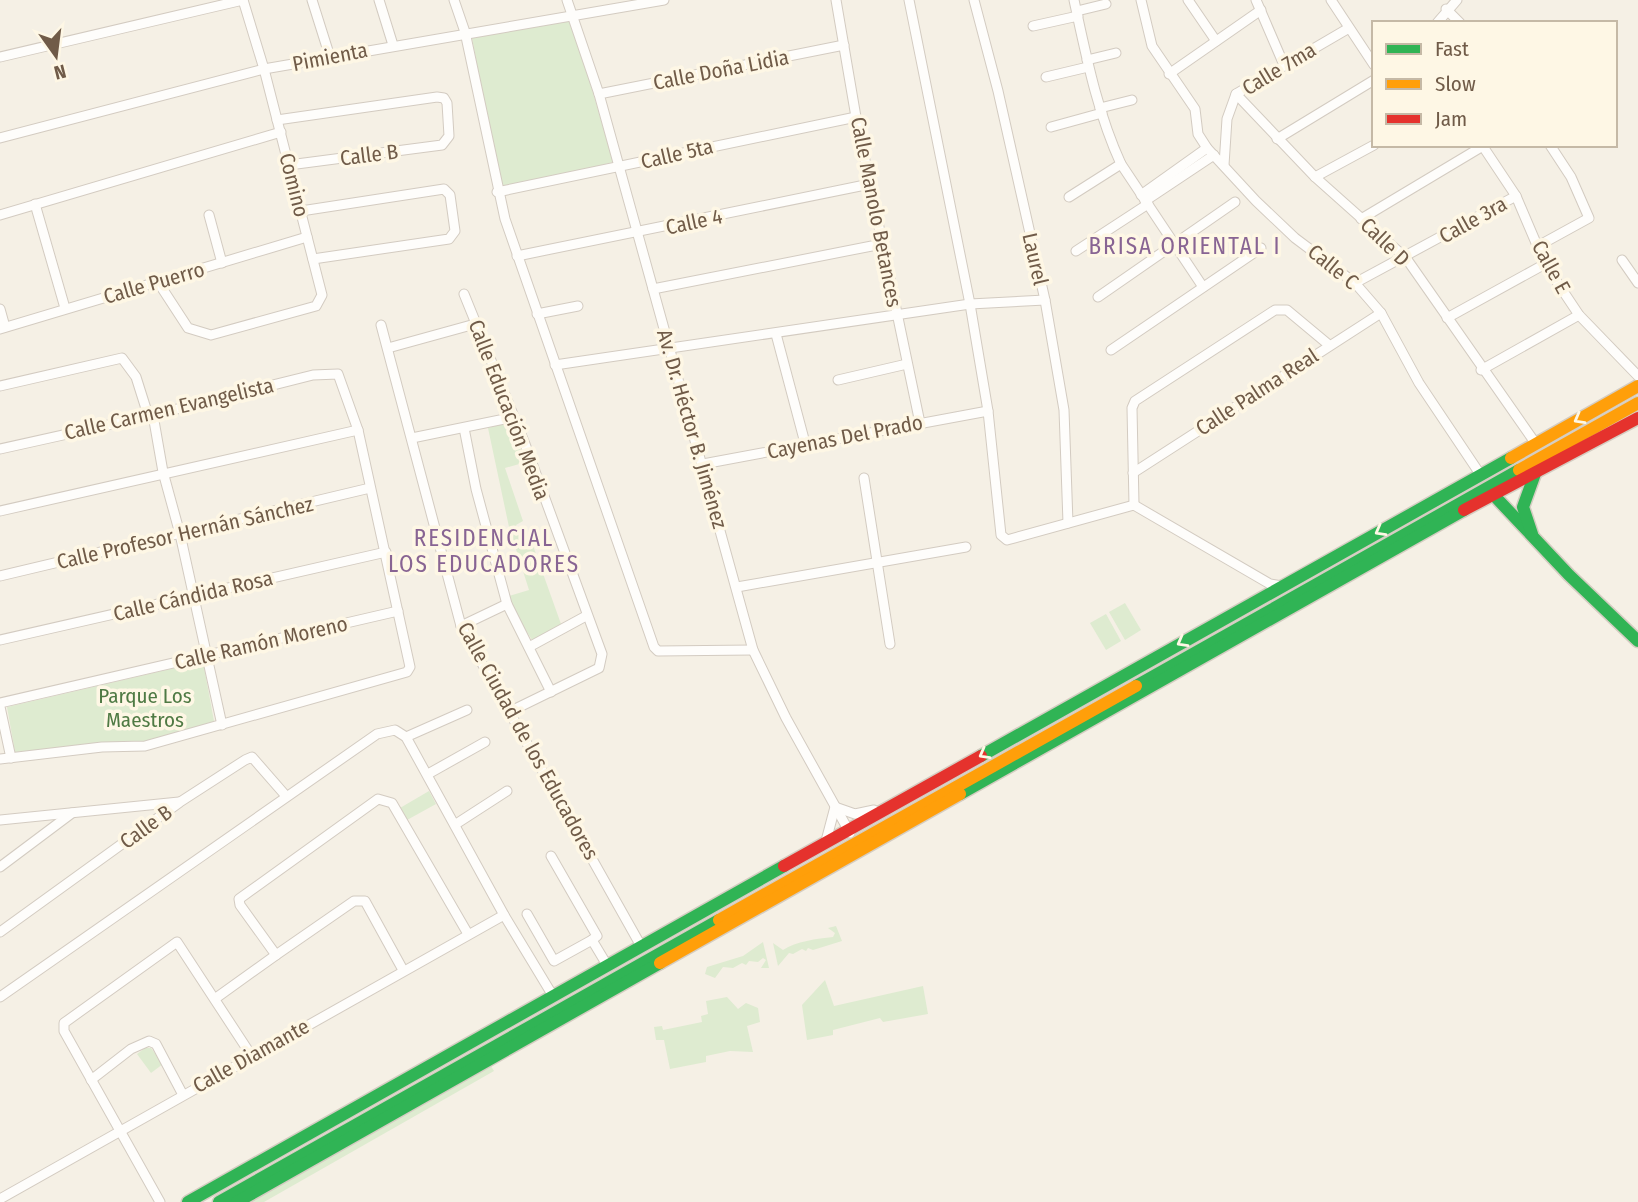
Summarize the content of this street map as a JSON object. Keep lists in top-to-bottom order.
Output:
{
  "streets": {
    "street": [
      "Pimienta",
      "Calle 7ma",
      "Calle Doña Lidia",
      "Calle 5ta",
      "Calle B",
      "Comino",
      "Calle Manolo Betances",
      "Calle 3ra",
      "Calle 4",
      "Calle D",
      "Laurel",
      "Calle C",
      "Calle E",
      "Calle Puerro",
      "Calle Palma Real",
      "Calle Carmen Evangelista",
      "Calle Educación Media",
      "Av. Dr. Héctor B. Jiménez",
      "Cayenas Del Prado",
      "Calle Profesor Hernán Sánchez",
      "Calle Cándida Rosa",
      "Calle Ramón Moreno",
      "Calle Ciudad de los Educadores",
      "Calle Diamante"
    ]
  },
  "crossings": [
    ["Pimienta", "Comino"],
    ["Pimienta", "Av. Dr. Héctor B. Jiménez"],
    ["Calle 7ma", "Calle D"],
    ["Calle 7ma", "Calle C"],
    ["Calle Doña Lidia", "Calle Manolo Betances"],
    ["Calle Doña Lidia", "Av. Dr. Héctor B. Jiménez"],
    ["Calle 5ta", "Calle Manolo Betances"],
    ["Calle 5ta", "Av. Dr. Héctor B. Jiménez"],
    ["Calle B", "Comino"],
    ["Comino", "Calle Puerro"],
    ["Calle Manolo Betances", "Calle 4"],
    ["Calle Manolo Betances", "Cayenas Del Prado"],
    ["Calle 3ra", "Calle D"],
    ["Calle 3ra", "Calle C"],
    ["Calle 3ra", "Calle E"],
    ["Calle 4", "Av. Dr. Héctor B. Jiménez"],
    ["Calle C", "Calle Palma Real"],
    ["Calle Educación Media", "Calle Ciudad de los Educadores"],
    ["Av. Dr. Héctor B. Jiménez", "Cayenas Del Prado"]
  ],
  "districts": ["BRISA ORIENTAL I", "RESIDENCIAL LOS EDUCADORES"],
  "parks": ["Parque Los Maestros"],
  "legend": ["Fast", "Slow", "Jam"],
  "north": "bottom"
}
